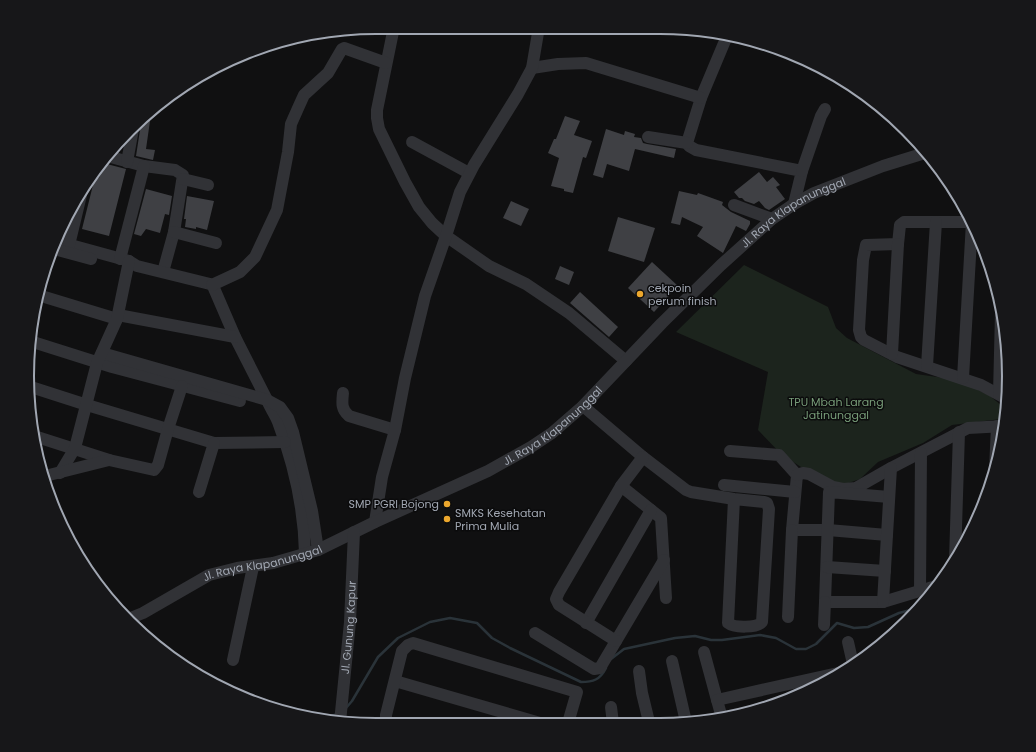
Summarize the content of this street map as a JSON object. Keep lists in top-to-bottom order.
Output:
{
  "streets": {
    "street": ["Jl. Raya Klapanunggal", "Jl. Gunung Kapur"]
  },
  "crossings": [
    ["Jl. Raya Klapanunggal", "Jl. Gunung Kapur"]
  ],
  "parks": ["TPU Mbah Larang Jatinunggal"],
  "places": ["cekpoin perum finish", "SMP PGRI Bojong", "SMKS Kesehatan Prima Mulia"]
}
